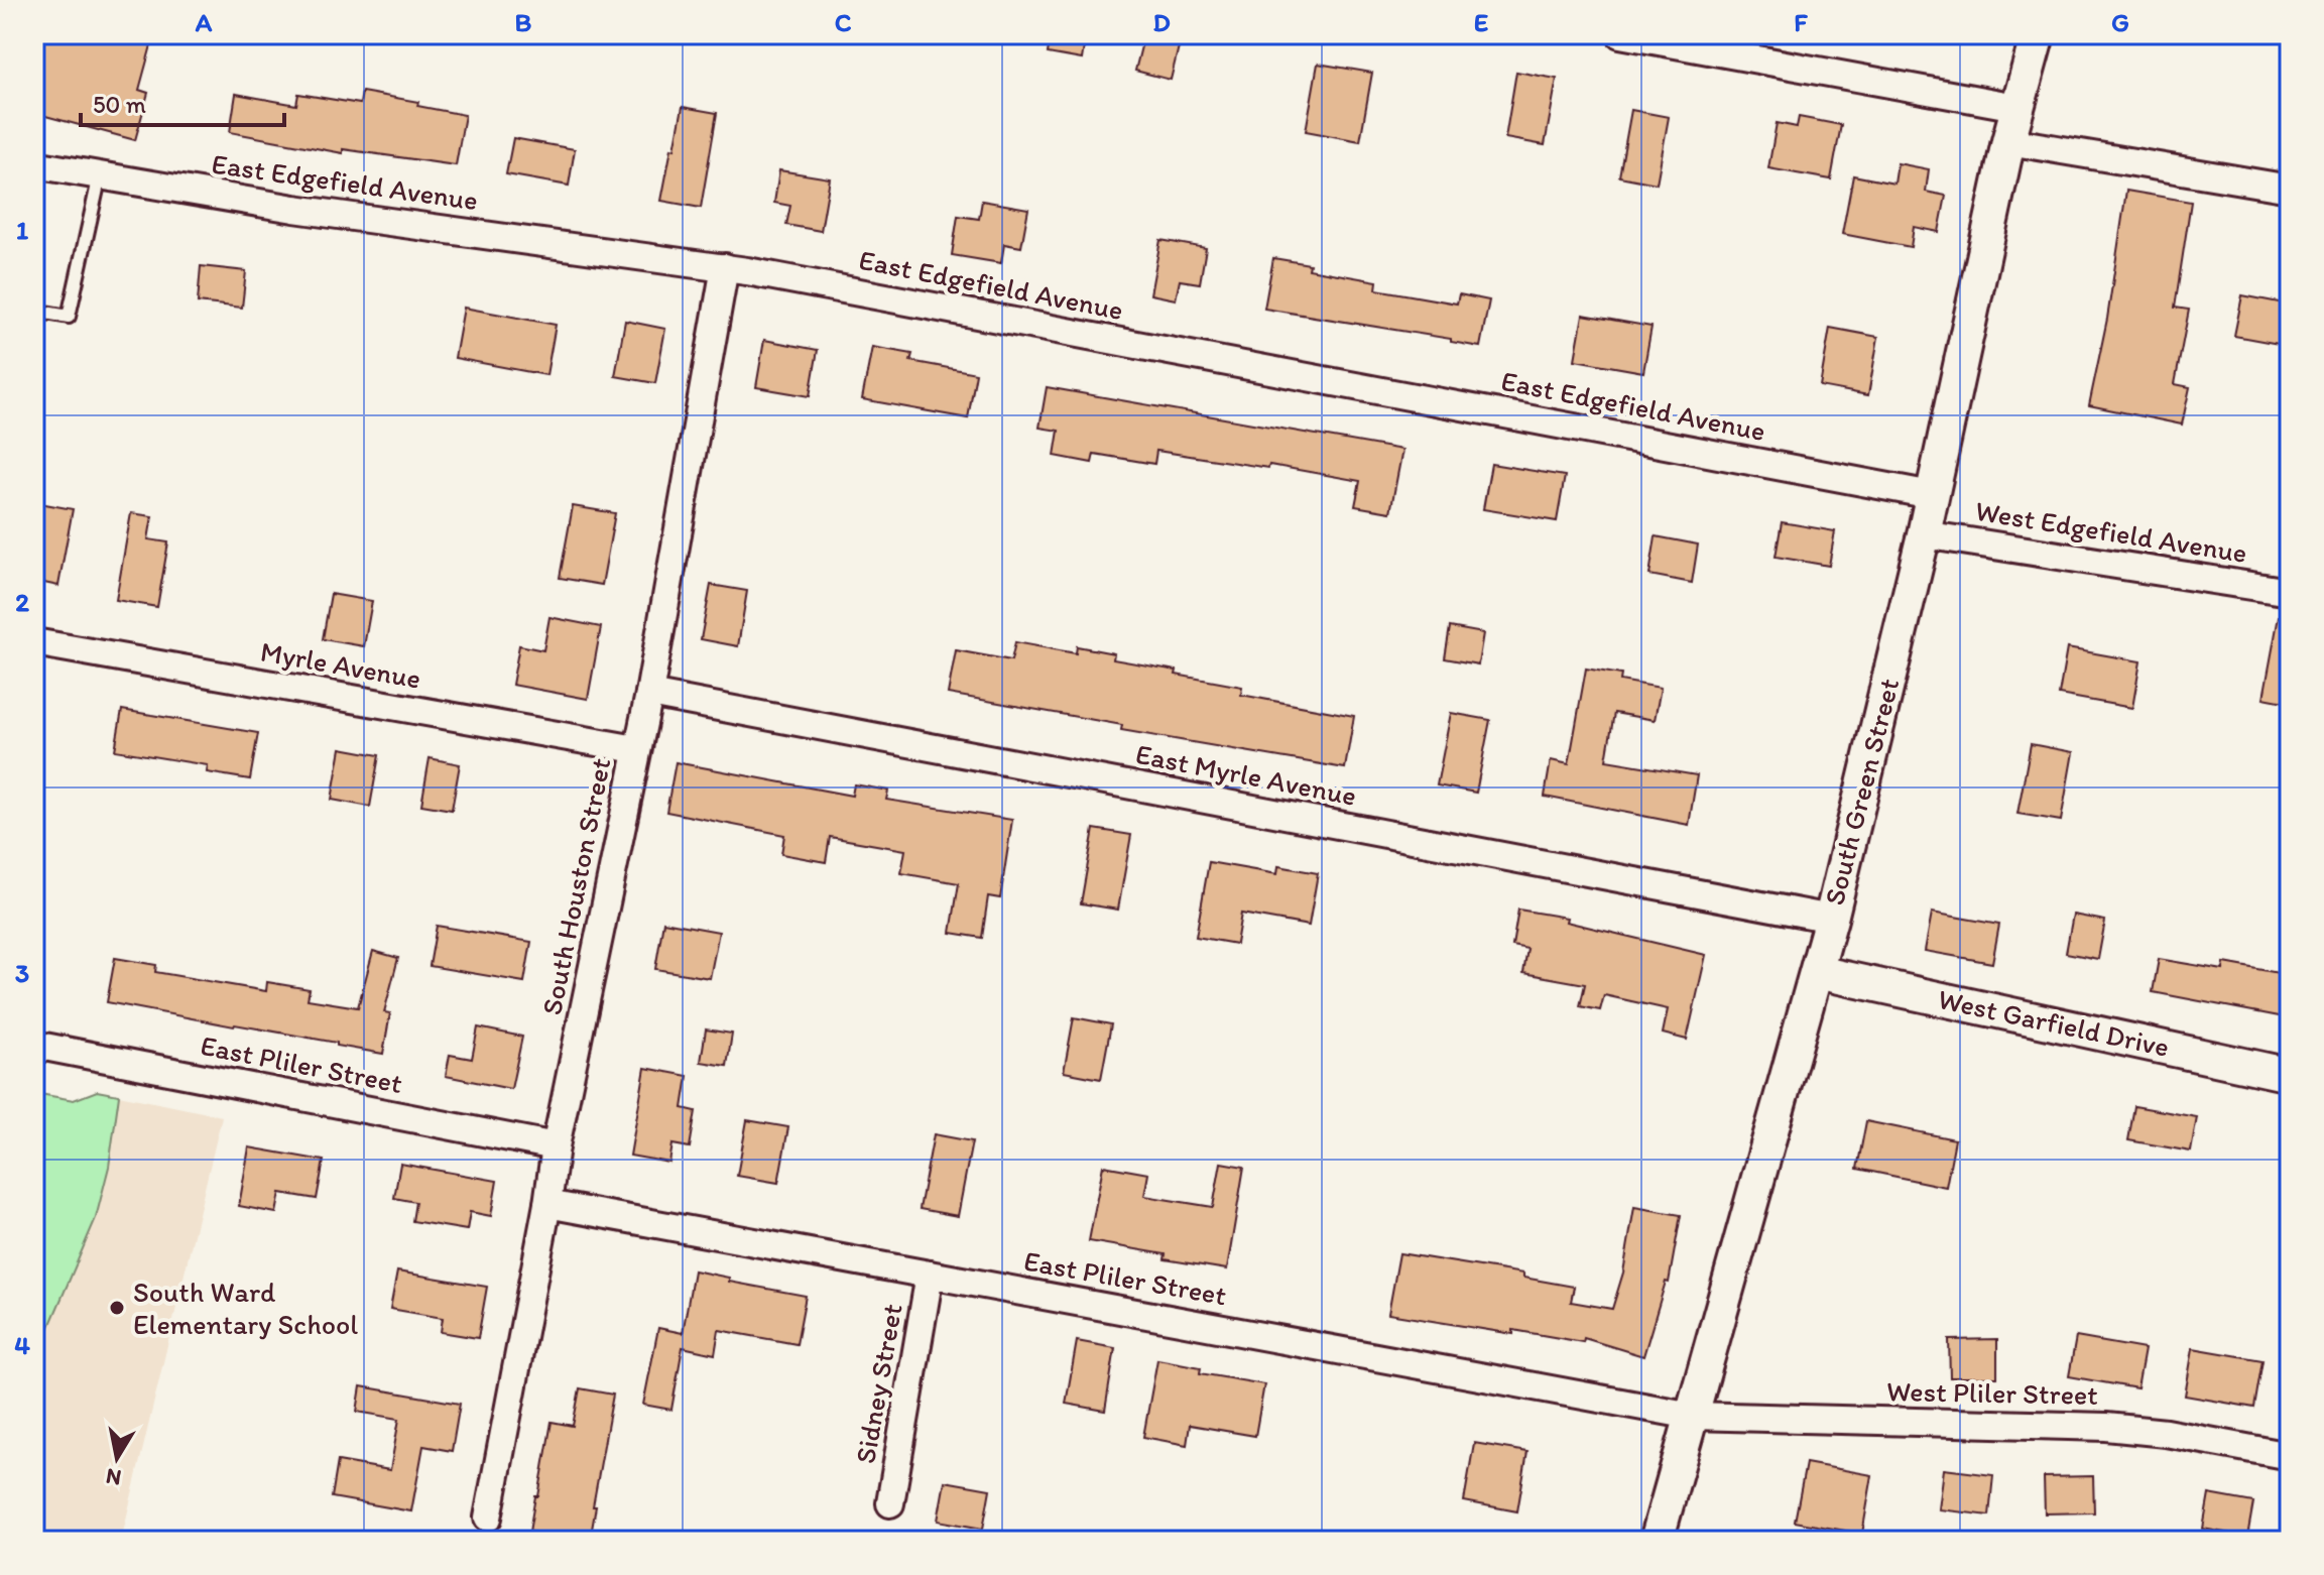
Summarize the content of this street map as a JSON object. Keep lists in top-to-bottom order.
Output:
{
  "streets": {
    "street": [
      "East Edgefield Avenue",
      "West Edgefield Avenue",
      "Myrle Avenue",
      "East Myrle Avenue",
      "South Green Street",
      "South Houston Street",
      "West Garfield Drive",
      "East Pliler Street",
      "Sidney Street",
      "West Pliler Street"
    ]
  },
  "crossings": [
    ["East Edgefield Avenue", "South Green Street"],
    ["East Edgefield Avenue", "South Houston Street"],
    ["West Edgefield Avenue", "South Green Street"],
    ["Myrle Avenue", "South Houston Street"],
    ["East Myrle Avenue", "South Green Street"],
    ["East Myrle Avenue", "South Houston Street"],
    ["South Green Street", "West Garfield Drive"],
    ["South Green Street", "East Pliler Street"],
    ["South Green Street", "West Pliler Street"],
    ["South Houston Street", "East Pliler Street"],
    ["East Pliler Street", "Sidney Street"],
    ["East Pliler Street", "West Pliler Street"]
  ],
  "places": ["South Ward Elementary School"],
  "scale_bar": "50 m",
  "north": "bottom",
  "grid": {
    "columns": [
      "A",
      "B",
      "C",
      "D",
      "E",
      "F",
      "G"
    ],
    "rows": [
      "1",
      "2",
      "3",
      "4"
    ]
  }
}
